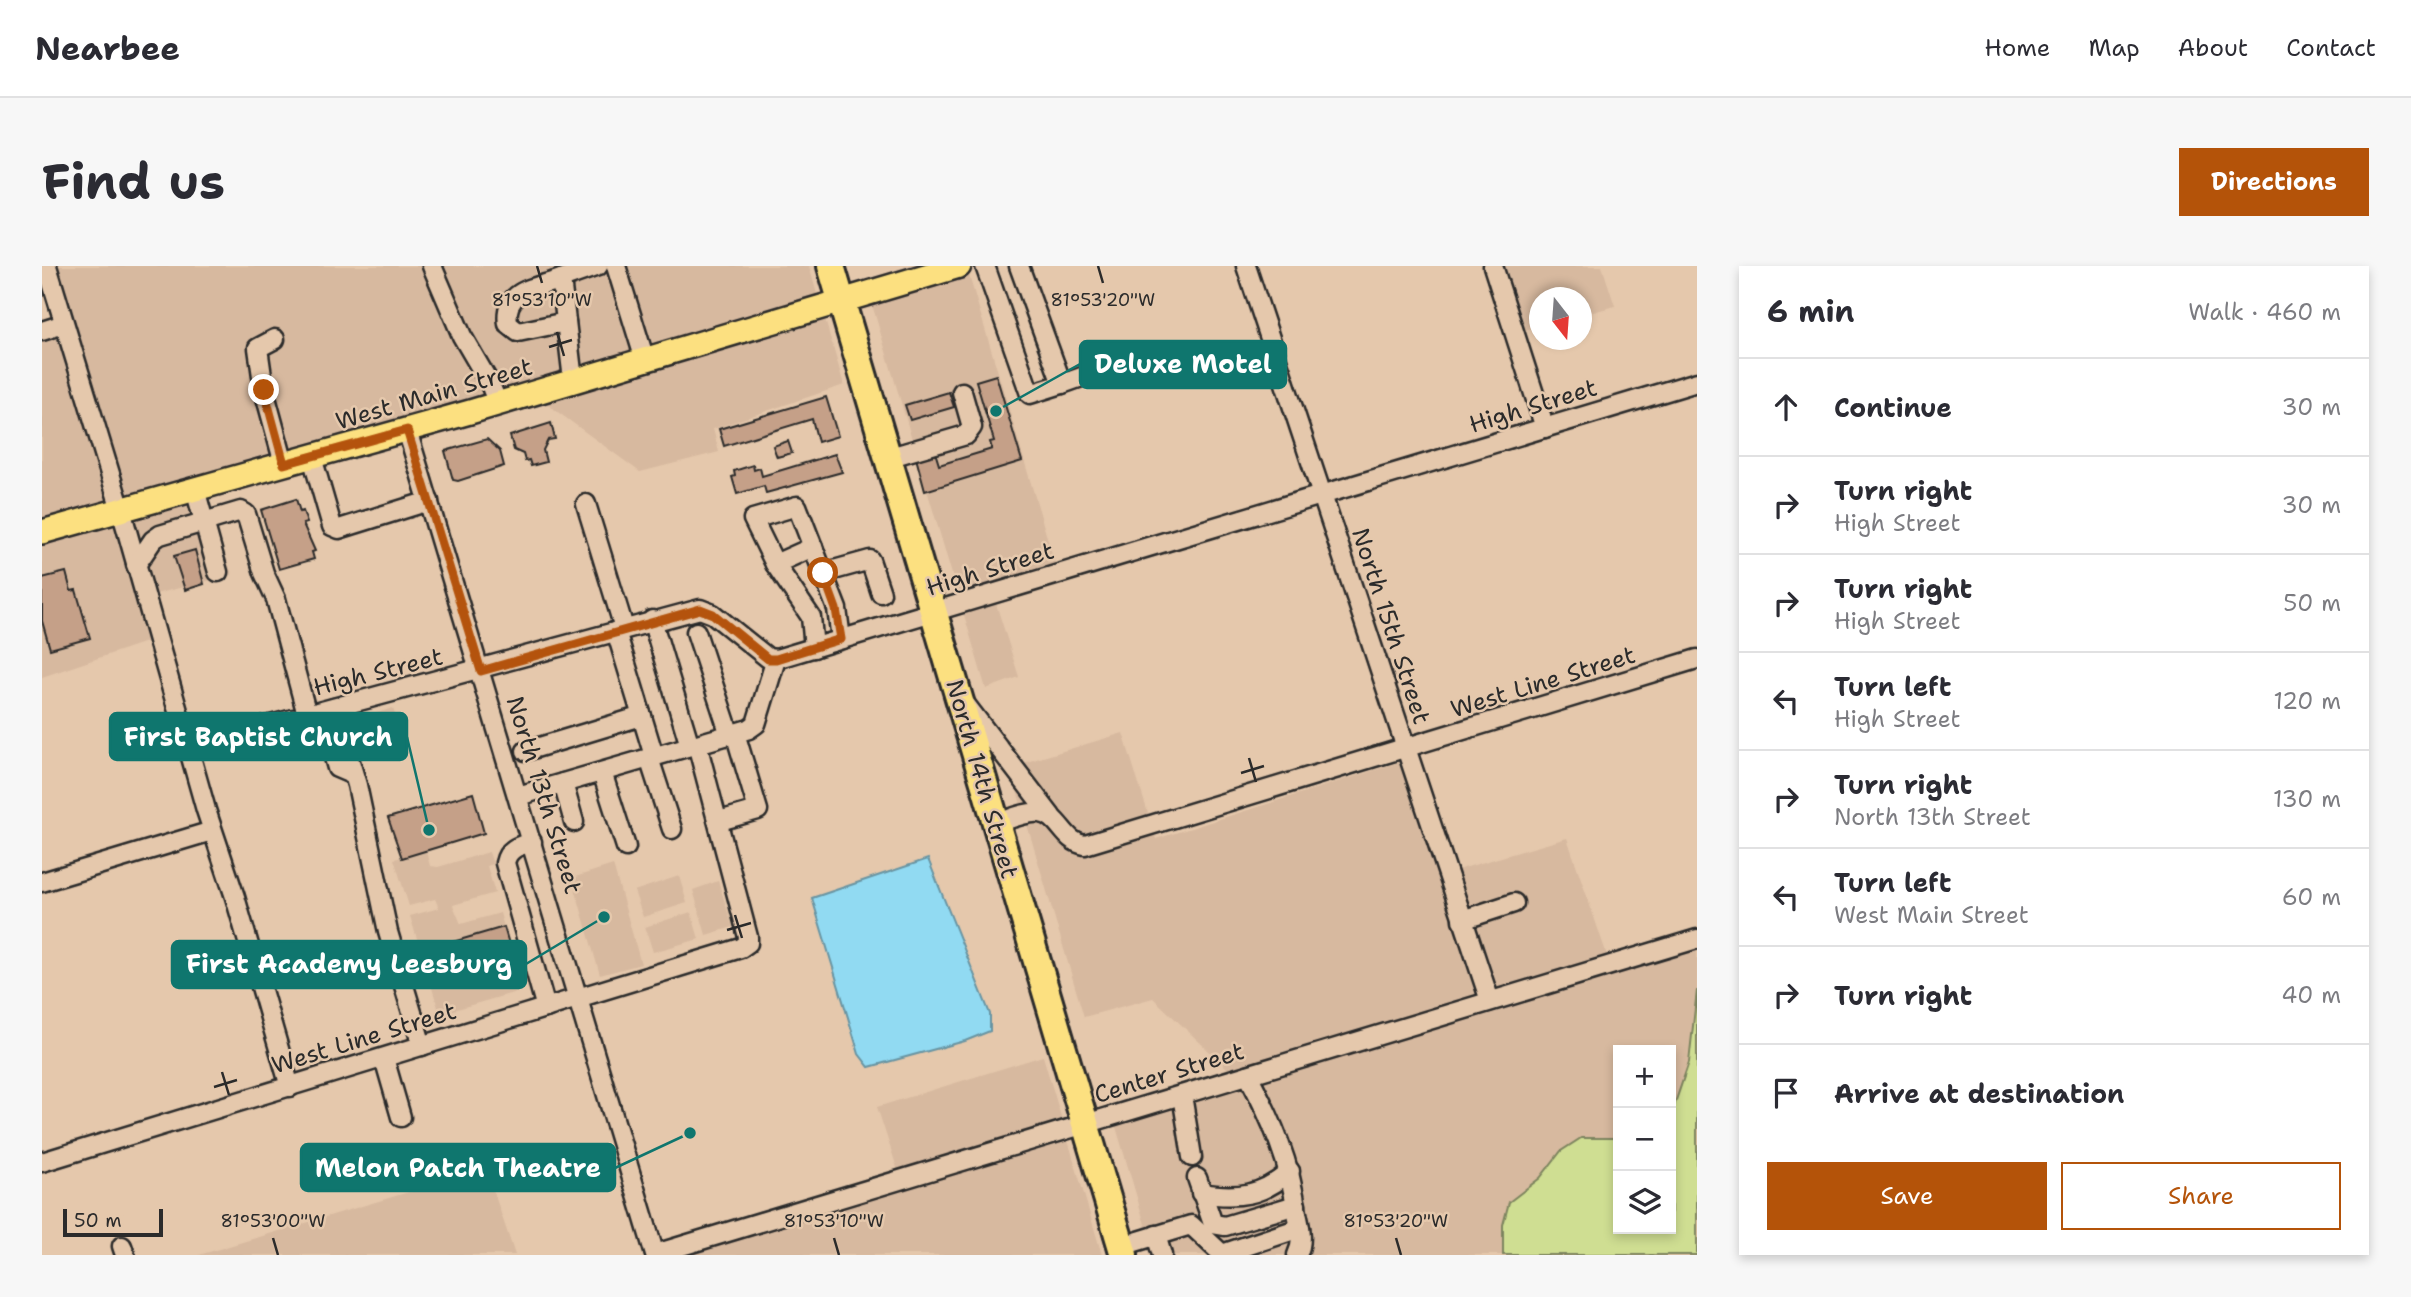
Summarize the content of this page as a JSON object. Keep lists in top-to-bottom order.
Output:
{
  "streets": {
    "highway": ["North 14th Street"],
    "main road": ["West Main Street"],
    "street": [
      "High Street",
      "North 15th Street",
      "West Line Street",
      "North 13th Street",
      "Center Street"
    ]
  },
  "crossings": [
    ["West Main Street", "North 14th Street"],
    ["West Main Street", "North 13th Street"],
    ["High Street", "North 15th Street"],
    ["High Street", "North 14th Street"],
    ["High Street", "North 13th Street"],
    ["North 15th Street", "West Line Street"],
    ["North 15th Street", "Center Street"],
    ["West Line Street", "North 14th Street"],
    ["West Line Street", "North 13th Street"],
    ["North 14th Street", "Center Street"],
    ["North 13th Street", "Center Street"]
  ],
  "places": [
    "Deluxe Motel",
    "First Baptist Church",
    "First Academy Leesburg",
    "Melon Patch Theatre"
  ],
  "scale_bar": "50 m",
  "north": "bottom",
  "page": {
    "header": "Nearbee",
    "nav": [
      "Home",
      "Map",
      "About",
      "Contact"
    ],
    "buttons": [
      "Directions",
      ["Save", "Share"]
    ],
    "title": "Find us",
    "heading": ["6 min", "Walk · 460 m"],
    "list": [
      ["Continue", "30 m"],
      ["Turn right", "High Street", "30 m"],
      ["Turn right", "High Street", "50 m"],
      ["Turn left", "High Street", "120 m"],
      ["Turn right", "North 13th Street", "130 m"],
      ["Turn left", "West Main Street", "60 m"],
      ["Turn right", "40 m"],
      "Arrive at destination"
    ],
    "map_buttons": ["+", "−"],
    "scale": "50 m"
  },
  "coordinates": ["81°53'10\"W", "81°53'20\"W", "81°53'00\"W"]
}
